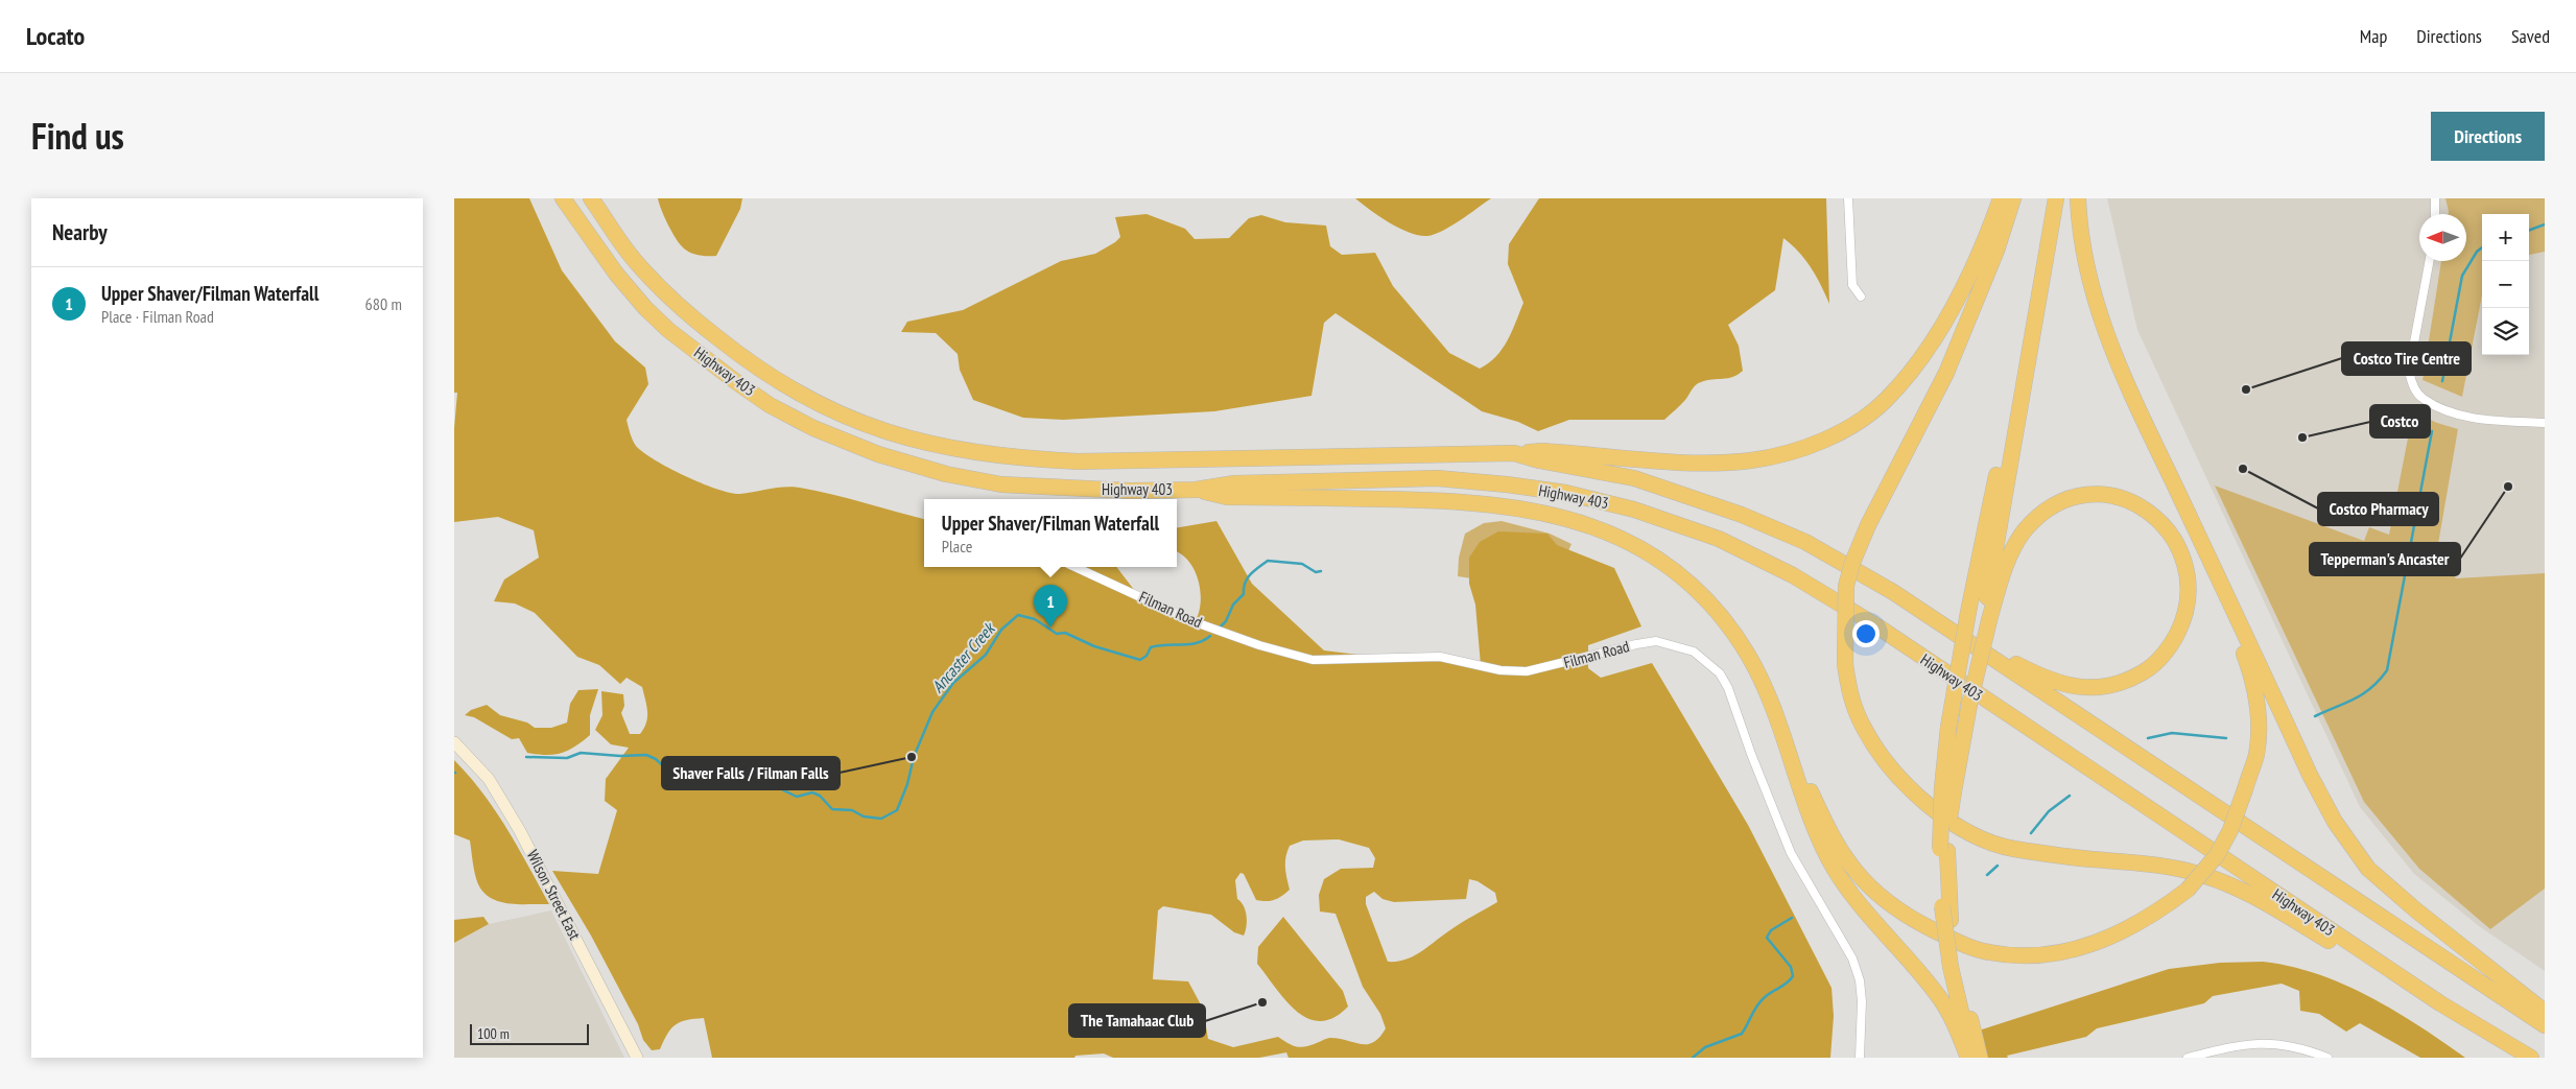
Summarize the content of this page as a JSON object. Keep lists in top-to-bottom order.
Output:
{
  "streets": {
    "highway": ["Highway 403"],
    "main road": ["Wilson Street East"],
    "street": ["Filman Road"]
  },
  "water": ["Ancaster Creek"],
  "places": [
    "Costco Tire Centre",
    "Costco",
    "Costco Pharmacy",
    "Tepperman's Ancaster",
    "Shaver Falls / Filman Falls",
    "The Tamahaac Club"
  ],
  "scale_bar": "100 m",
  "north": "left",
  "page": {
    "header": "Locato",
    "nav": ["Map", "Directions", "Saved"],
    "title": "Find us",
    "buttons": "Directions",
    "heading": "Nearby",
    "map_buttons": ["+", "−"],
    "list": [
      {
        "mark": "1",
        "name": "Upper Shaver/Filman Waterfall",
        "note": "Place · Filman Road",
        "value": "680 m"
      }
    ],
    "popup": ["Upper Shaver/Filman Waterfall", "Place"],
    "pins": "1",
    "scale": "100 m"
  }
}
